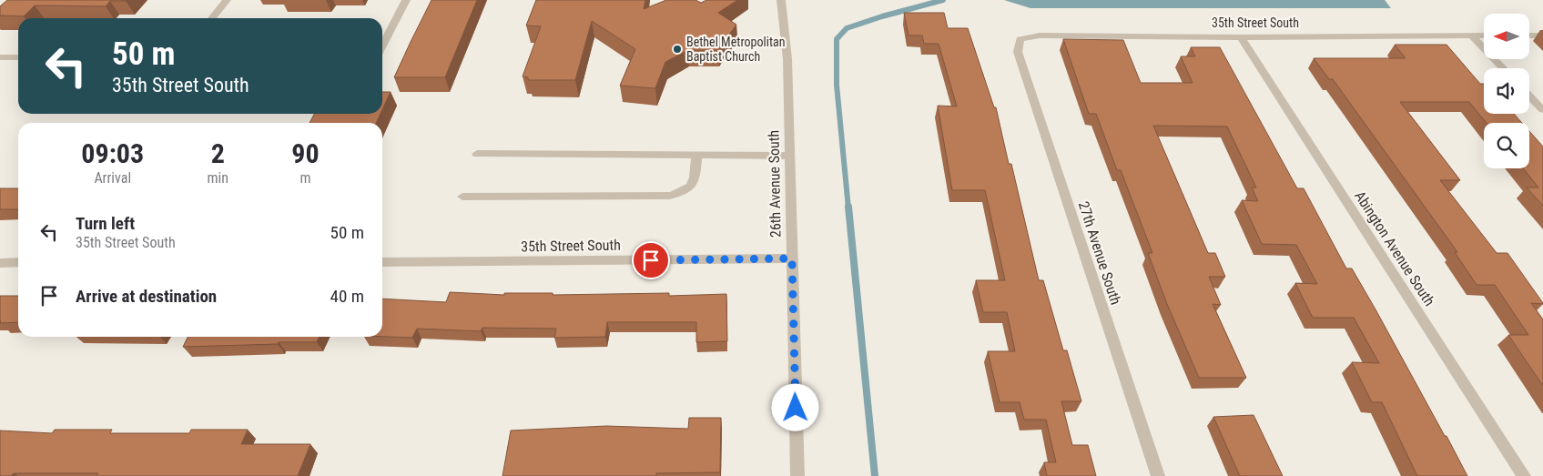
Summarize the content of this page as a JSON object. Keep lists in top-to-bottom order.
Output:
{
  "streets": {
    "street": [
      "35th Street South",
      "26th Avenue South",
      "Abington Avenue South",
      "27th Avenue South"
    ]
  },
  "crossings": [
    ["35th Street South", "26th Avenue South"],
    ["35th Street South", "Abington Avenue South"],
    ["35th Street South", "27th Avenue South"]
  ],
  "places": ["Bethel Metropolitan Baptist Church"],
  "north": "left",
  "page": {
    "turn": ["50 m", "35th Street South"],
    "eta": [
      "09:03",
      "Arrival",
      "2",
      "min",
      "90",
      "m"
    ],
    "list": [
      {
        "name": "Turn left",
        "note": "35th Street South",
        "value": "50 m"
      },
      {
        "name": "Arrive at destination",
        "value": "40 m"
      }
    ]
  }
}
